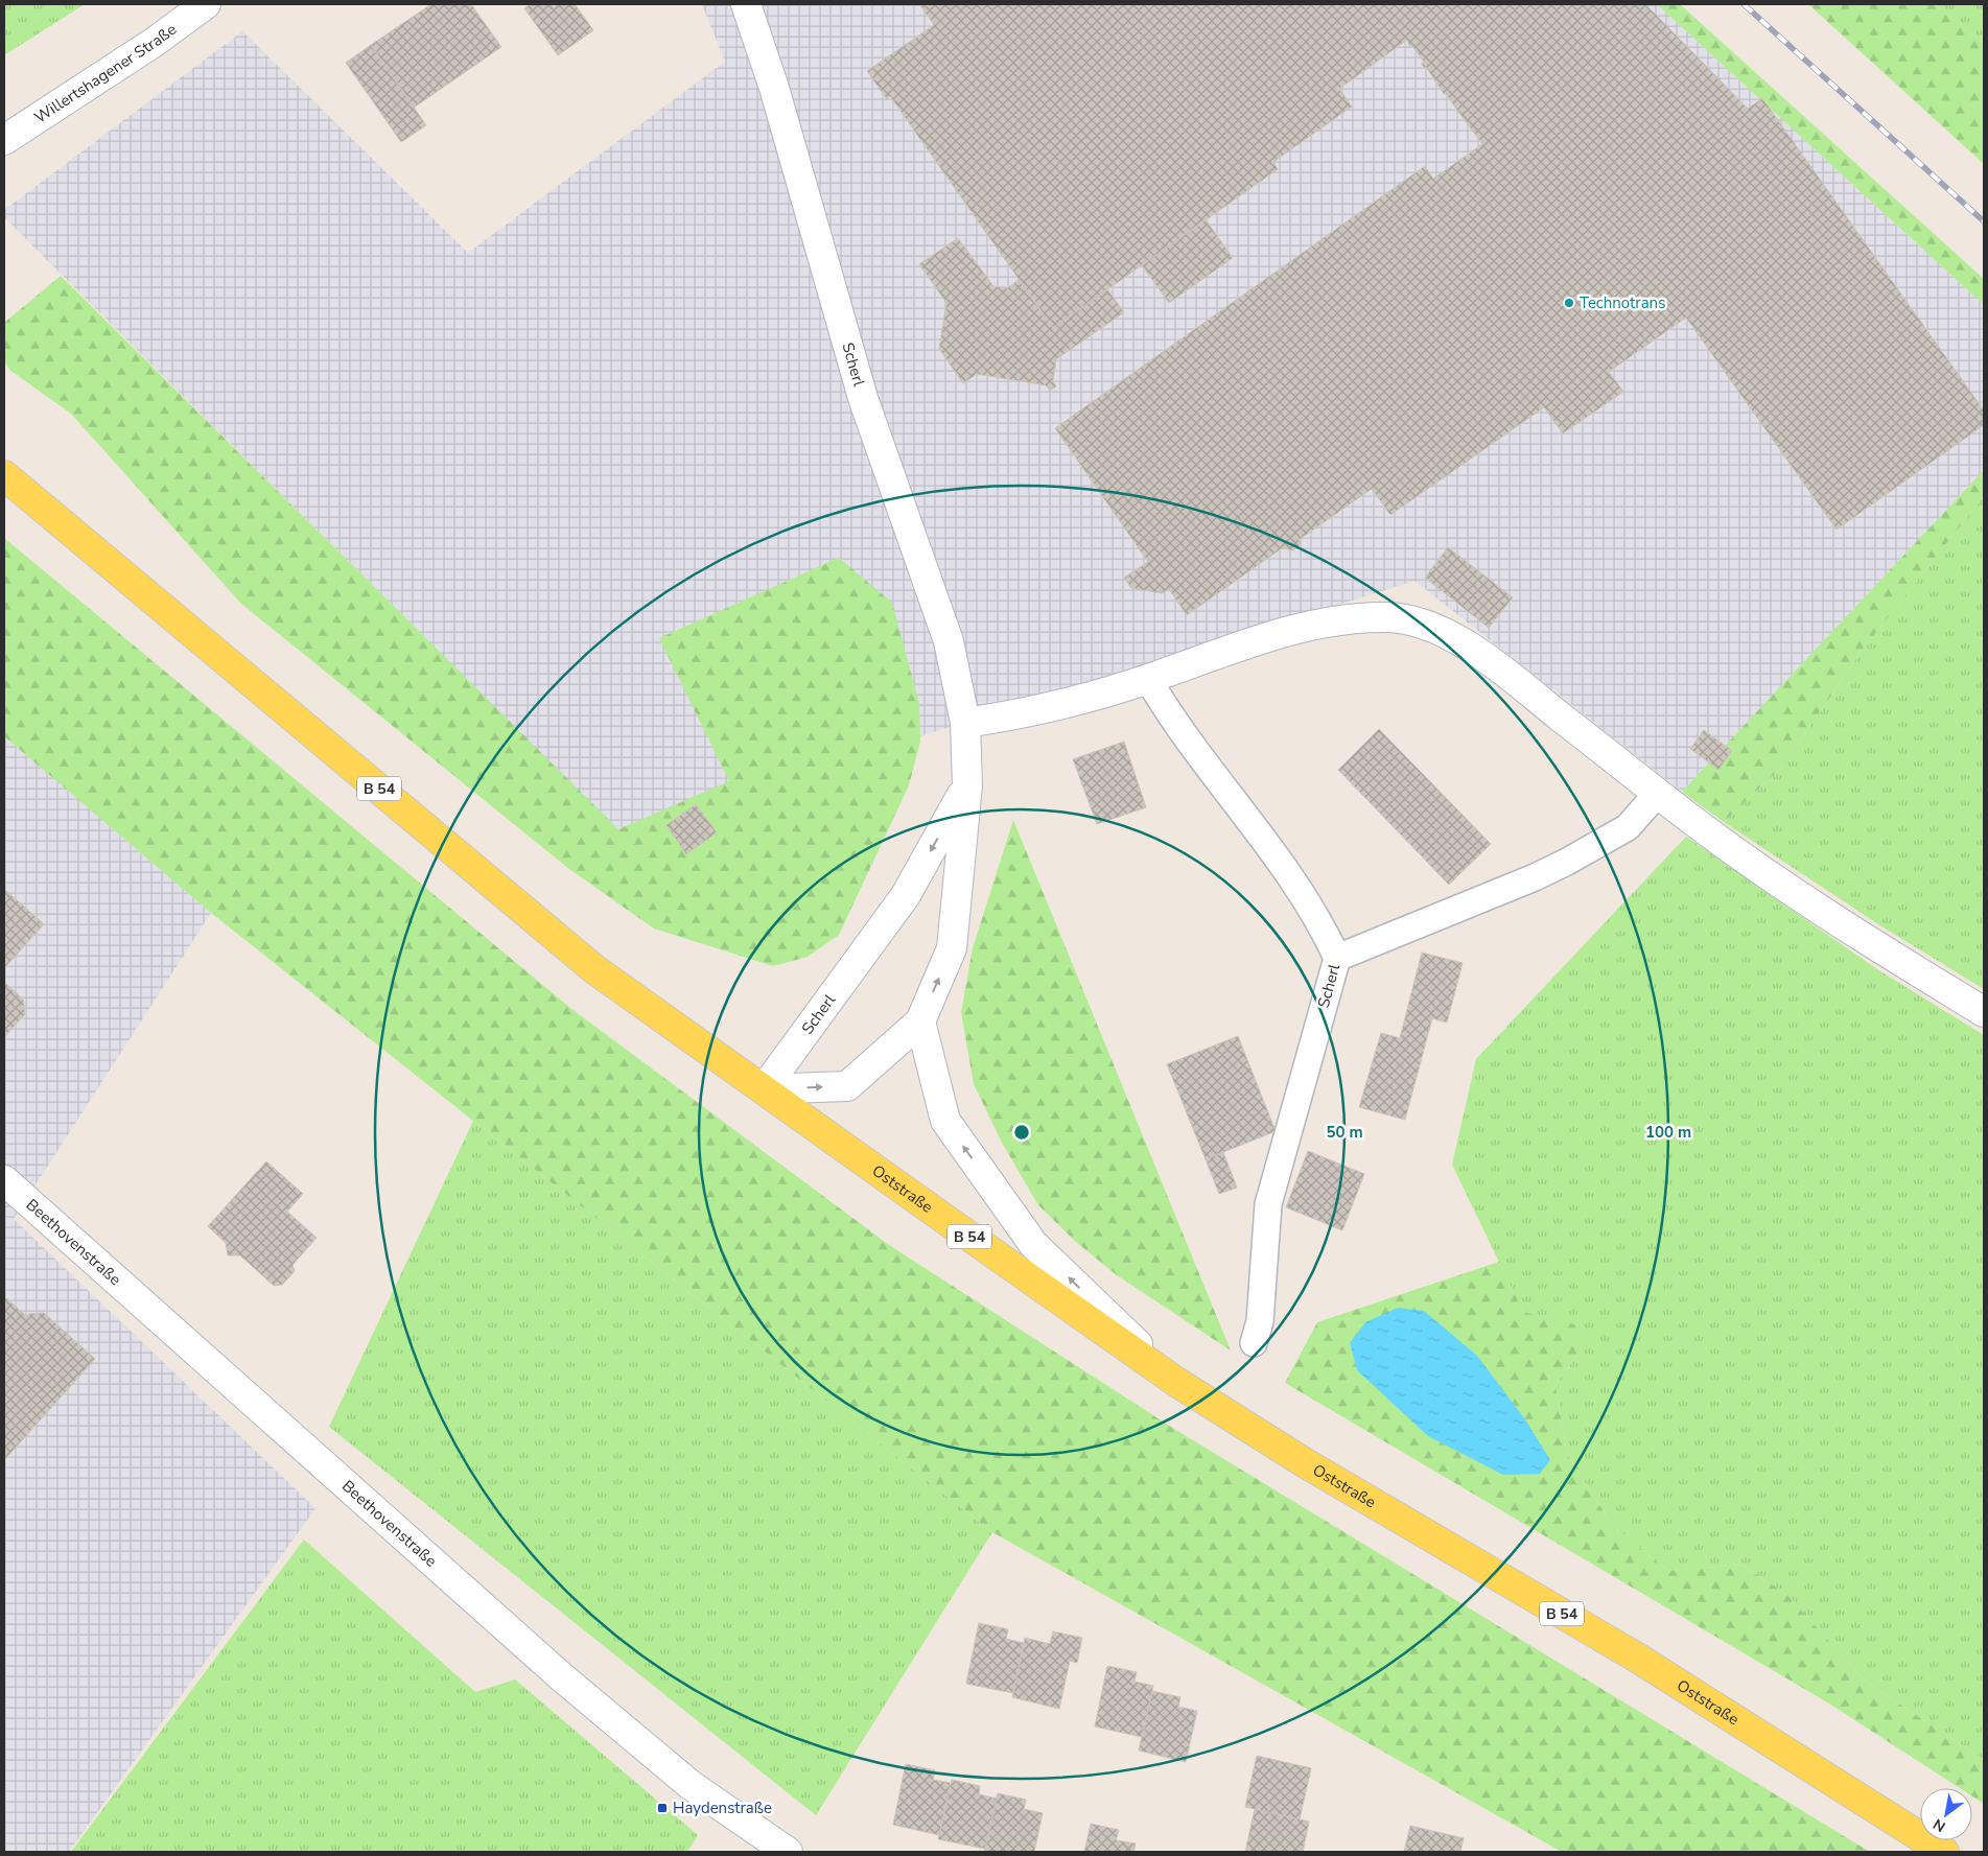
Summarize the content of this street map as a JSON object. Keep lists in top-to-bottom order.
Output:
{
  "streets": {
    "main road": ["B 54", "Oststraße"],
    "street": ["Willertshagener Straße", "Scherl", "Beethovenstraße"]
  },
  "crossings": [
    ["Scherl", "B 54"],
    ["Scherl", "Oststraße"],
    ["B 54", "Oststraße"]
  ],
  "places": {
    "other": ["Technotrans"],
    "transit": ["Haydenstraße"]
  },
  "north": "bottom left",
  "rings": ["50 m", "100 m"]
}
